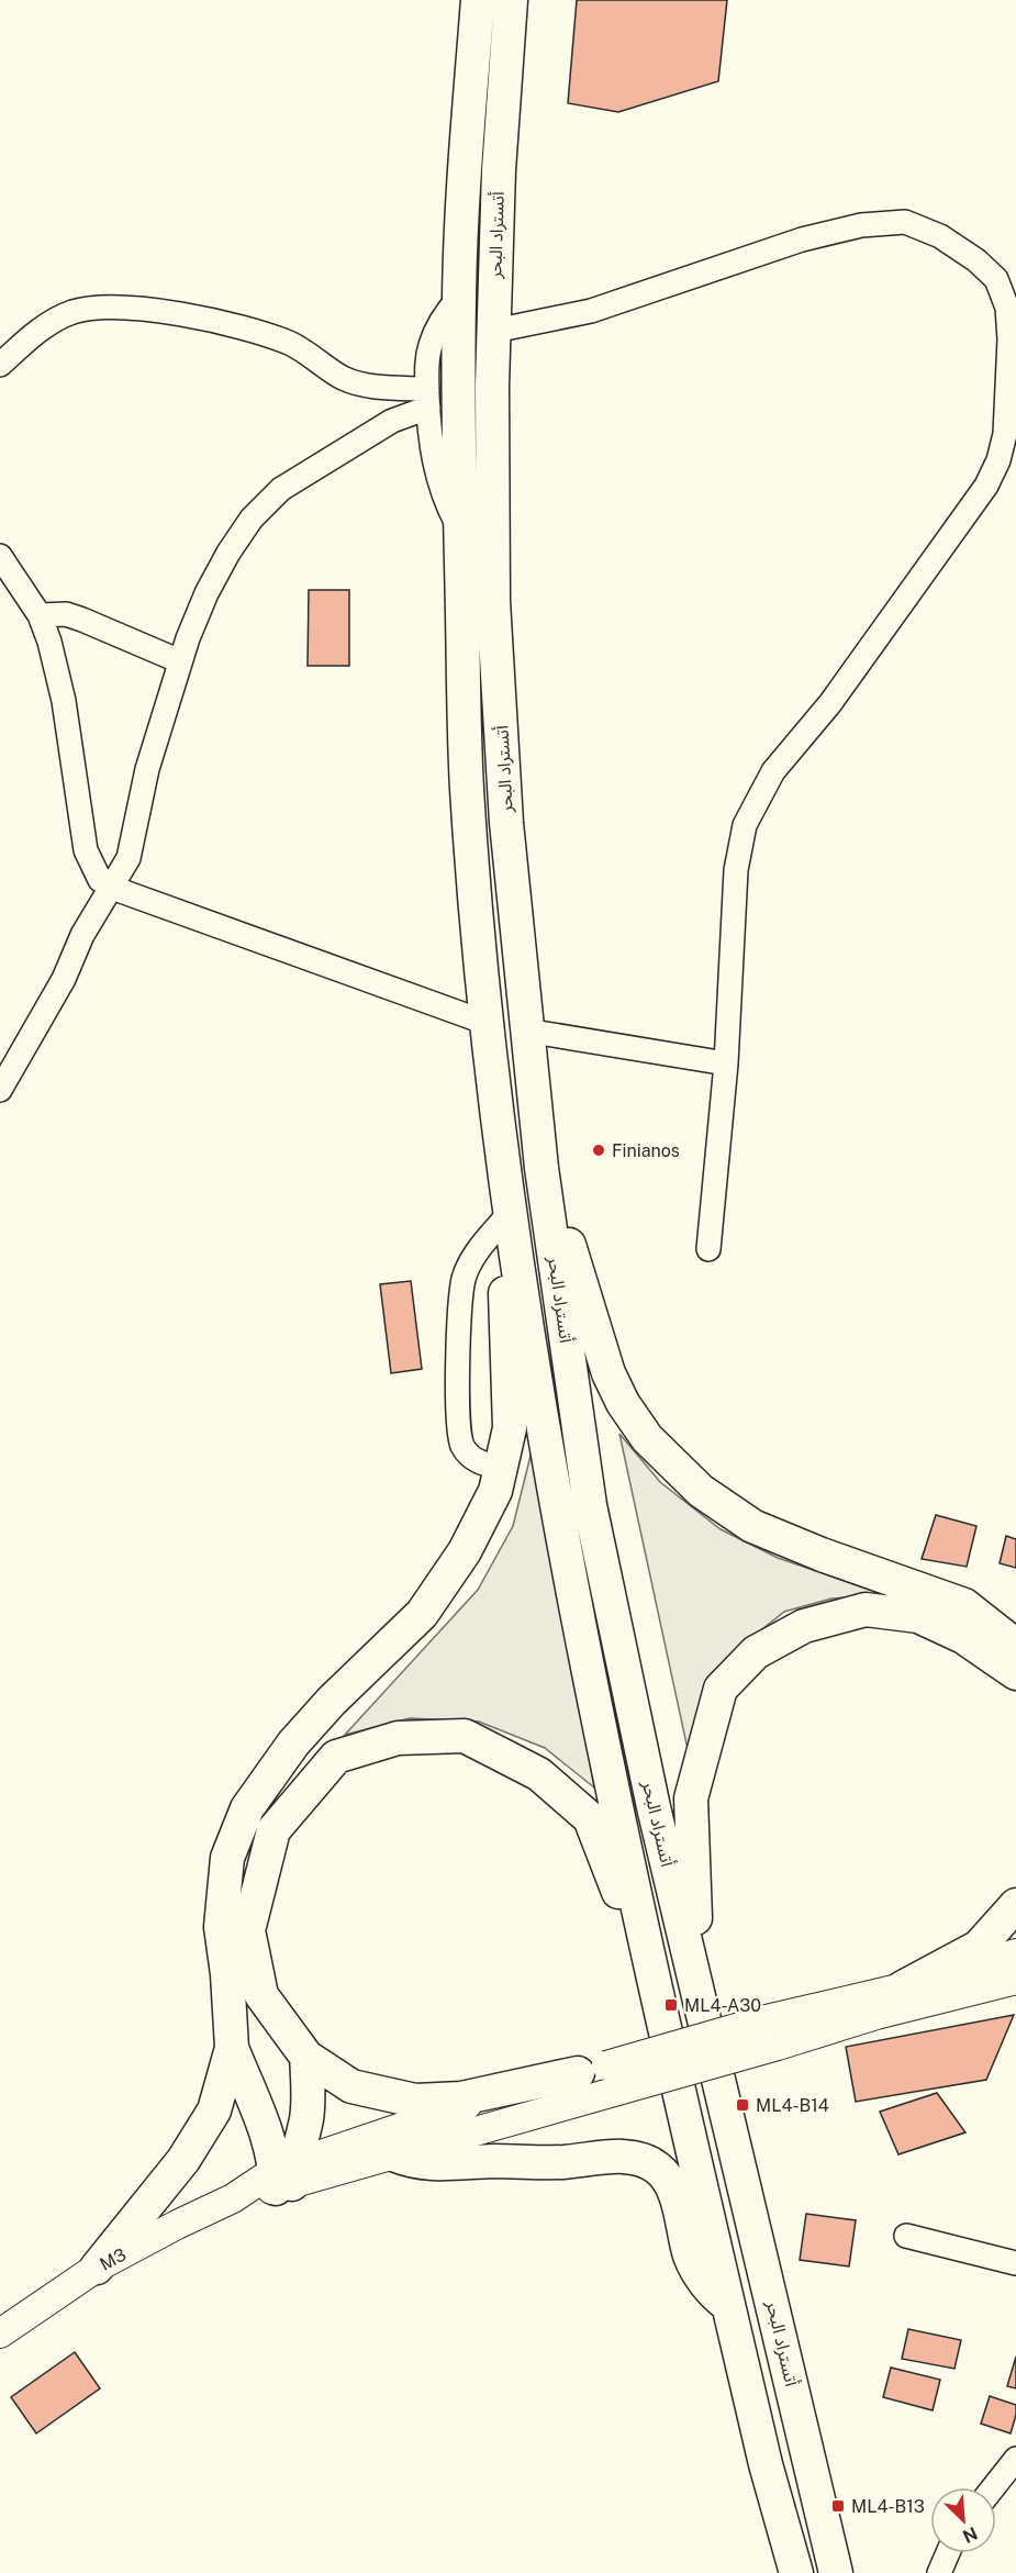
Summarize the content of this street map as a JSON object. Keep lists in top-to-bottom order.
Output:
{
  "streets": {
    "highway": ["أتستراد البحر"],
    "main road": ["M3"]
  },
  "places": {
    "other": ["Finianos"],
    "transit": ["ML4-A30", "ML4-B14", "ML4-B13"]
  },
  "north": "bottom right"
}
